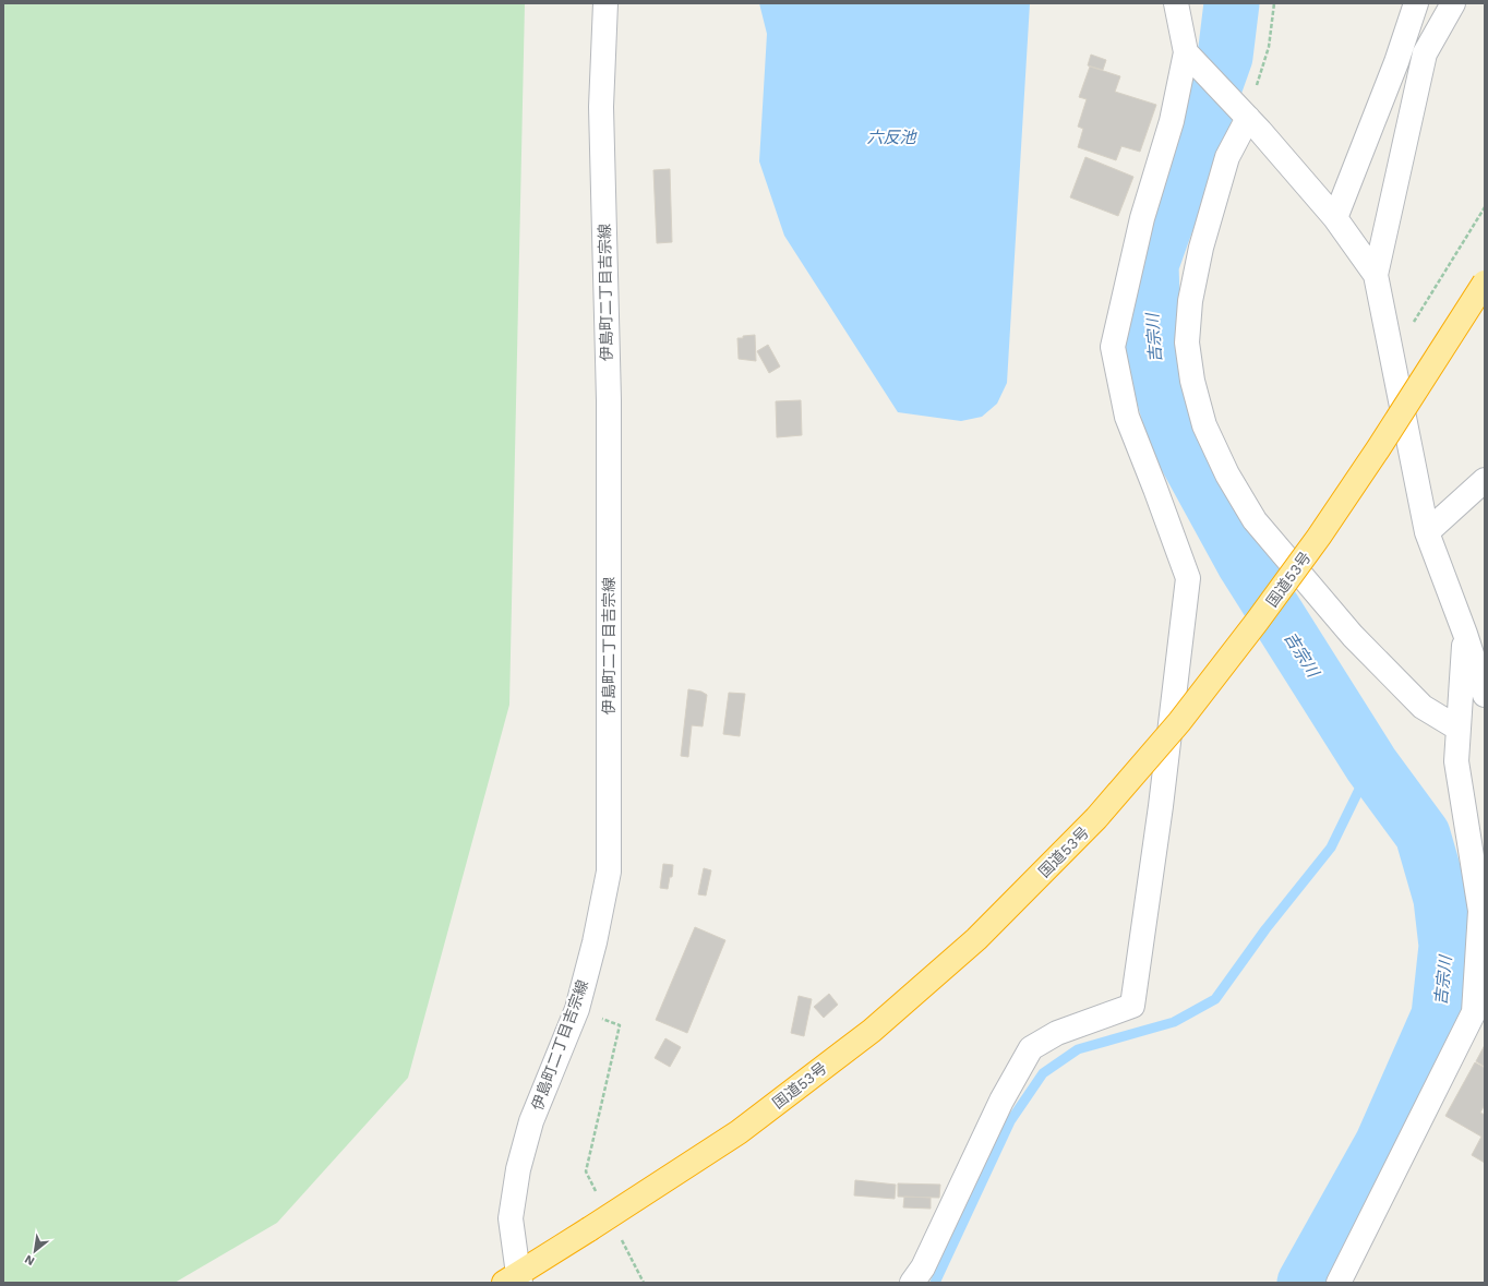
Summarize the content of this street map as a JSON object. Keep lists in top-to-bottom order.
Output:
{
  "streets": {
    "highway": ["国道53号"],
    "street": ["伊島町二丁目吉宗線"]
  },
  "crossings": [
    ["伊島町二丁目吉宗線", "国道53号"]
  ],
  "water": ["六反池", "吉宗川"],
  "north": "bottom left"
}
